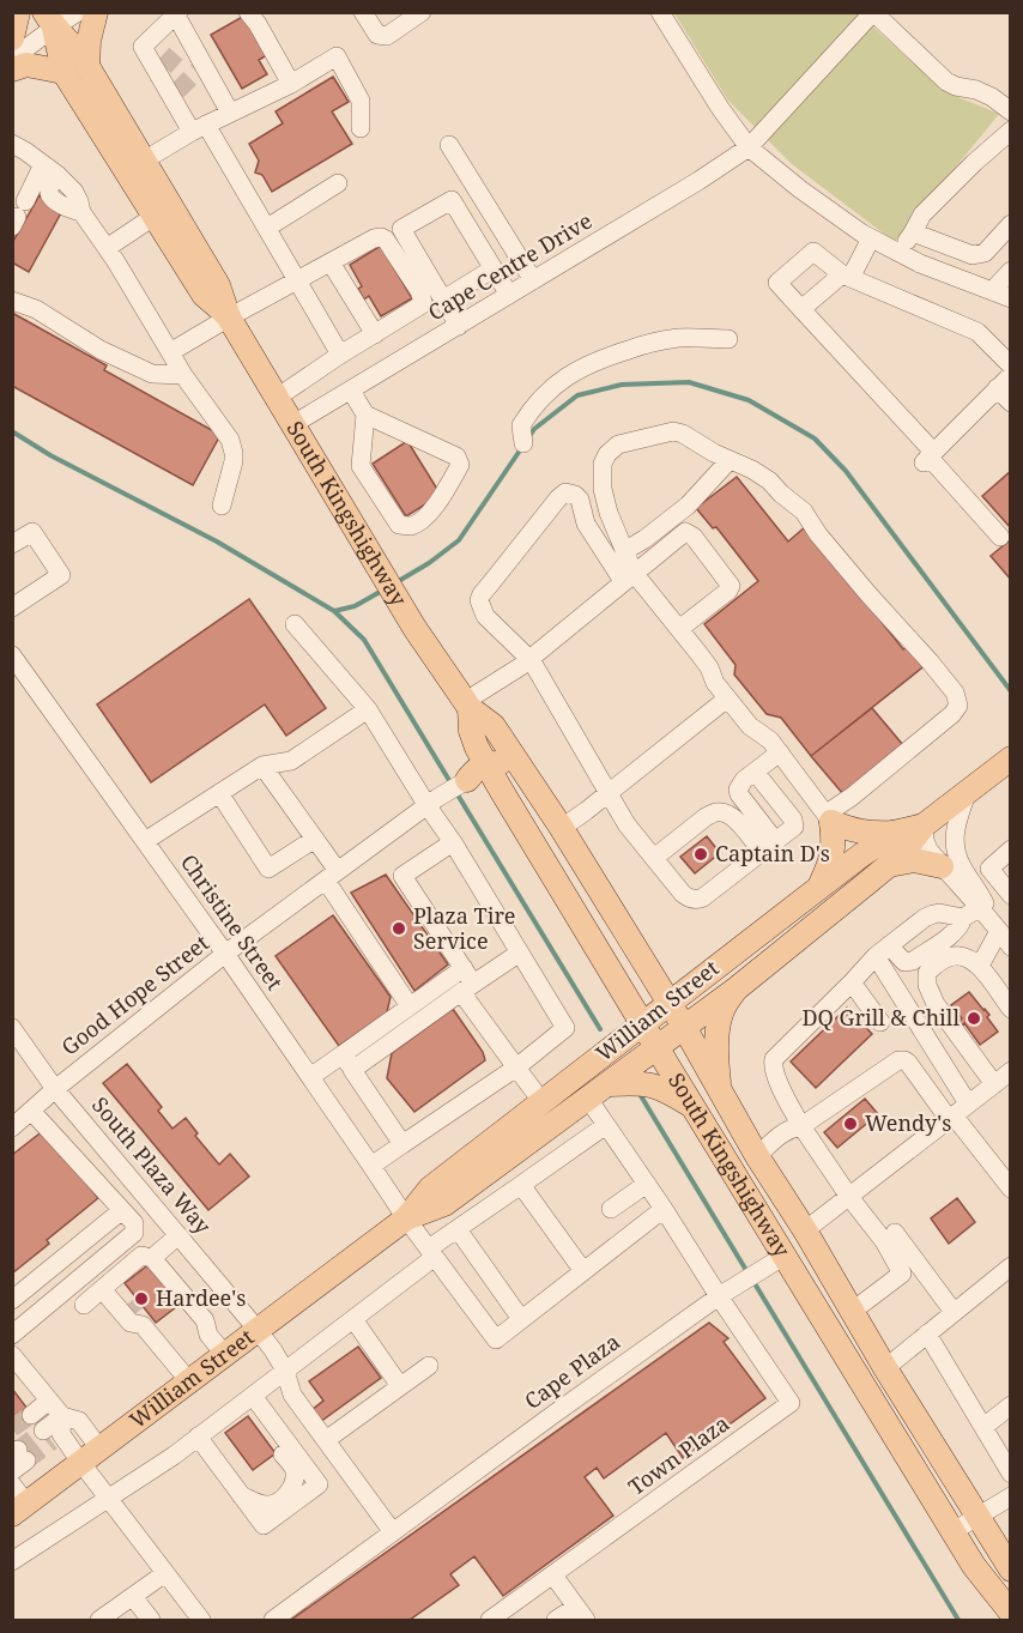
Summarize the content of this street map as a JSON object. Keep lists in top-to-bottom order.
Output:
{
  "streets": {
    "main road": ["South Kingshighway", "William Street"],
    "street": [
      "Cape Centre Drive",
      "Christine Street",
      "Good Hope Street",
      "South Plaza Way",
      "Cape Plaza",
      "Town Plaza"
    ]
  },
  "crossings": [
    ["Cape Centre Drive", "South Kingshighway"],
    ["South Kingshighway", "William Street"],
    ["South Kingshighway", "Cape Plaza"],
    ["Christine Street", "Good Hope Street"],
    ["Christine Street", "William Street"],
    ["Good Hope Street", "South Plaza Way"],
    ["William Street", "South Plaza Way"],
    ["Cape Plaza", "Town Plaza"]
  ],
  "places": [
    "Captain D's",
    "Plaza Tire Service",
    "DQ Grill & Chill",
    "Wendy's",
    "Hardee's"
  ]
}
